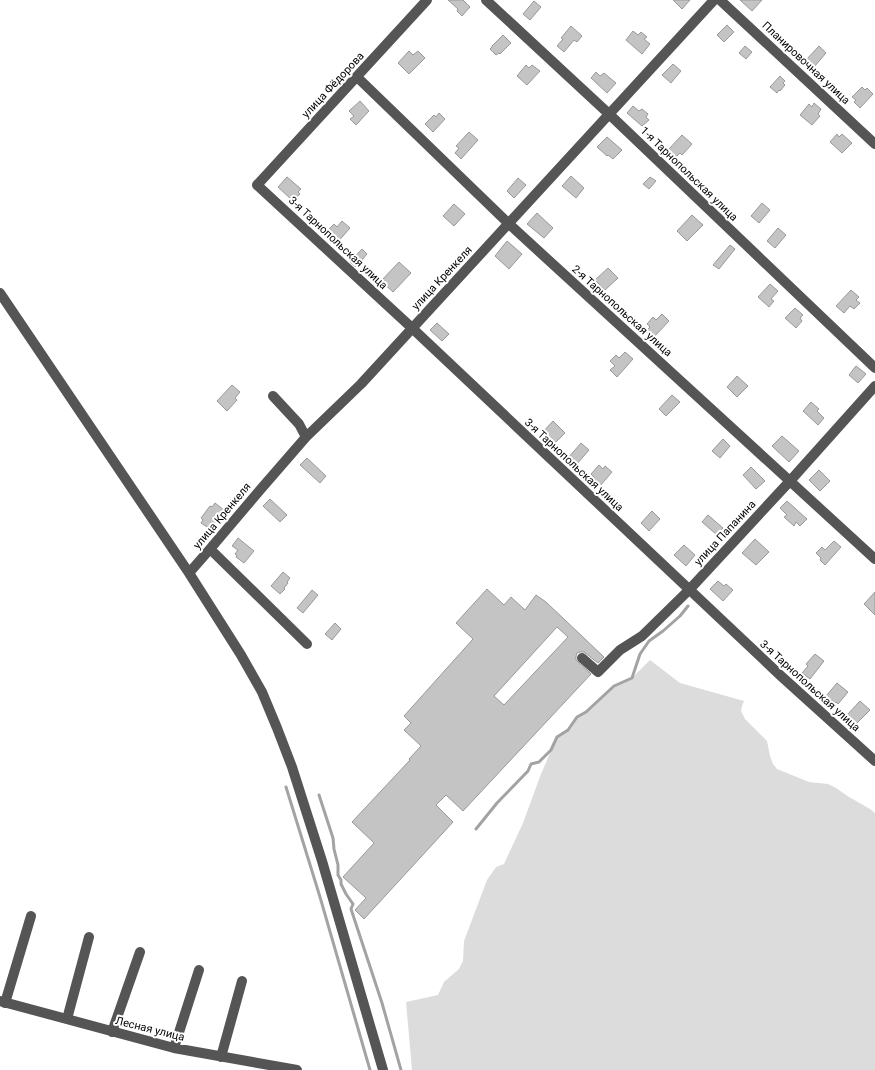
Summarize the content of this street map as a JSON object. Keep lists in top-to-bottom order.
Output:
{
  "streets": {
    "street": [
      "Планировочная улица",
      "улица Фёдорова",
      "1-я Тарнопольская улица",
      "3-я Тарнопольская улица",
      "улица Кренкеля",
      "2-я Тарнопольская улица",
      "улица Папанина",
      "Лесная улица"
    ]
  },
  "crossings": [
    ["улица Фёдорова", "3-я Тарнопольская улица"],
    ["улица Фёдорова", "2-я Тарнопольская улица"],
    ["1-я Тарнопольская улица", "улица Кренкеля"],
    ["3-я Тарнопольская улица", "улица Кренкеля"],
    ["3-я Тарнопольская улица", "улица Папанина"],
    ["улица Кренкеля", "2-я Тарнопольская улица"],
    ["2-я Тарнопольская улица", "улица Папанина"]
  ]
}
